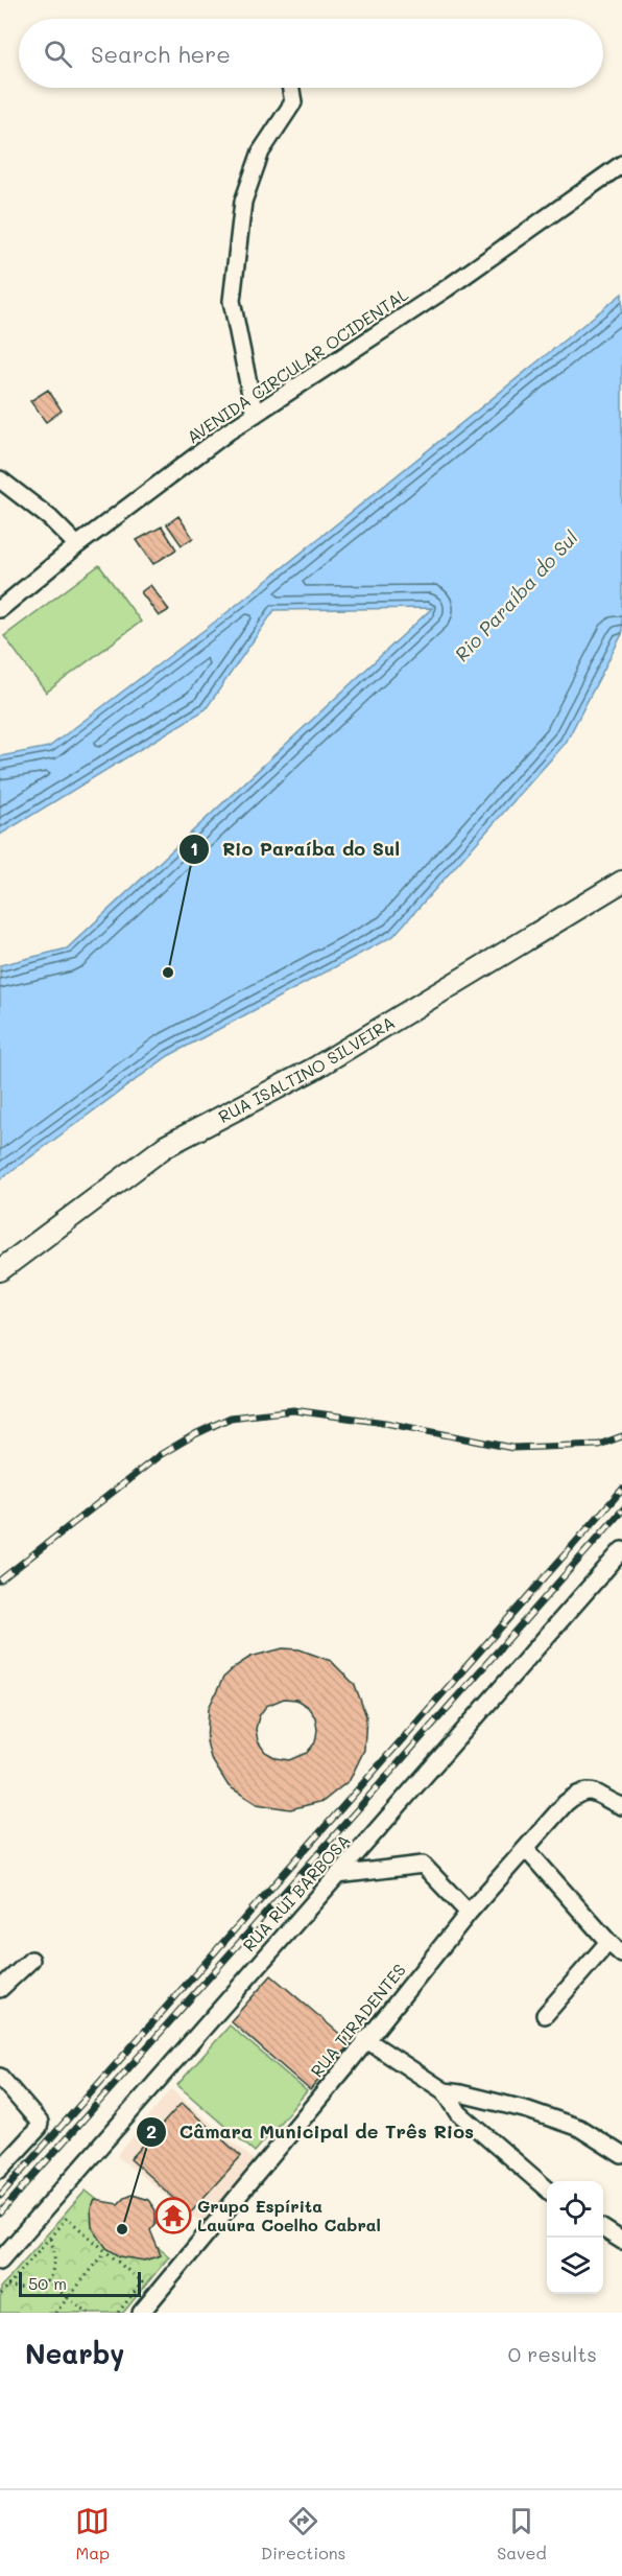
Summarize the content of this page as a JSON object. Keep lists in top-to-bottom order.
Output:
{
  "streets": {
    "main road": ["RUA ISALTINO SILVEIRA"],
    "street": ["AVENIDA CIRCULAR OCIDENTAL", "RUA RUI BARBOSA", "RUA TIRADENTES"]
  },
  "water": ["Rio Paraíba do Sul"],
  "places": {
    "other": ["Rio Paraíba do Sul", "Câmara Municipal de Três Rios"],
    "temple": ["Grupo Espírita Lauura Coelho Cabral"]
  },
  "scale_bar": "50 m",
  "page": {
    "search": "Search here",
    "scale": "50 m",
    "heading": ["Nearby", "0 results"],
    "nav": ["Map", "Directions", "Saved"]
  }
}
